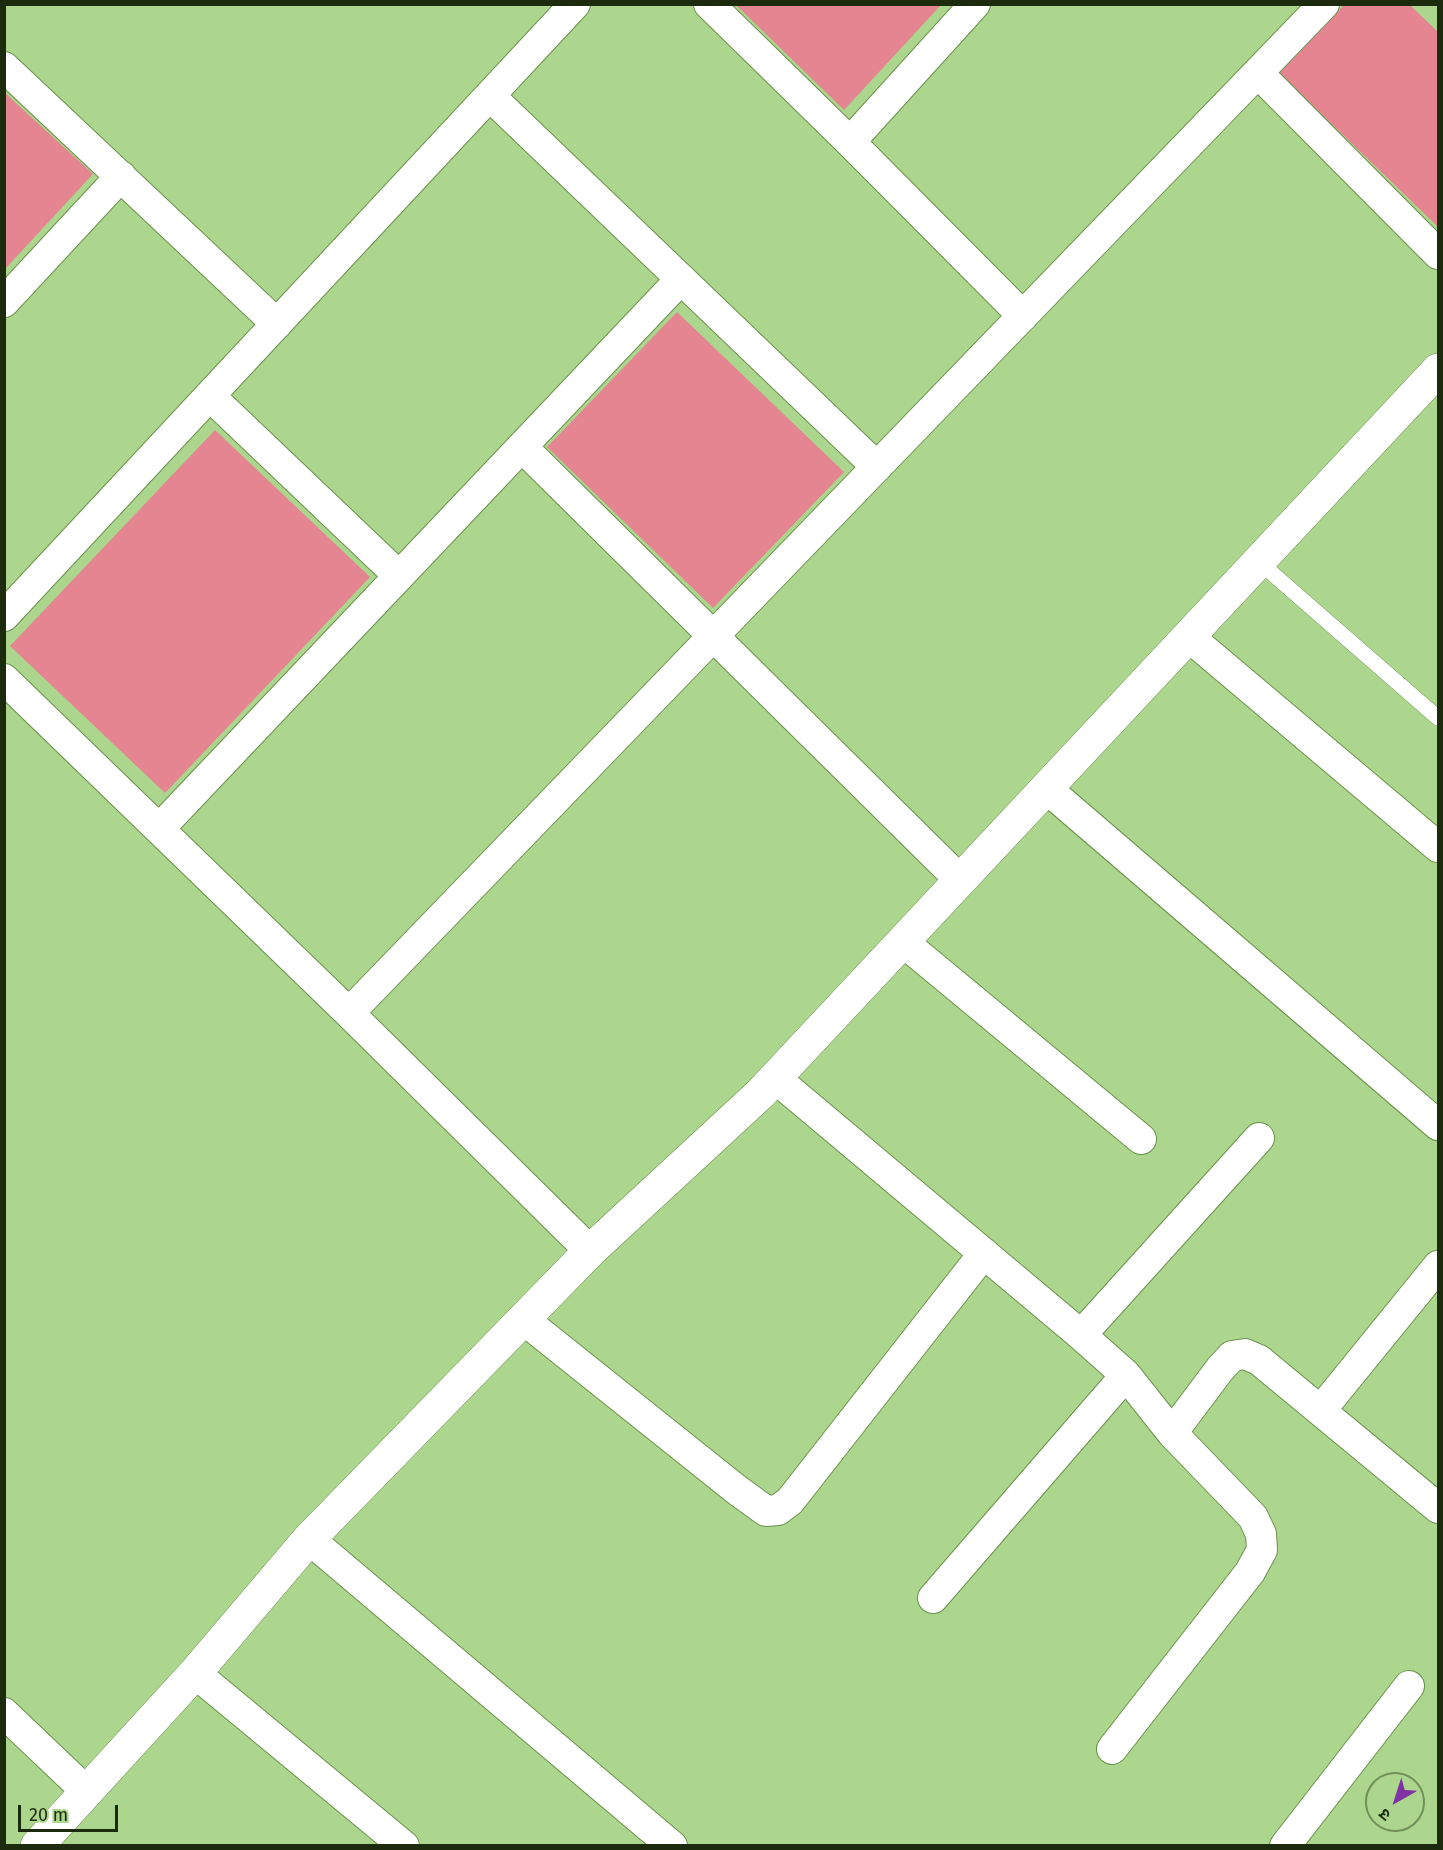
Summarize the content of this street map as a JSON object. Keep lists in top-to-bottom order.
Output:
{
  "scale_bar": "20 m",
  "north": "bottom left"
}
